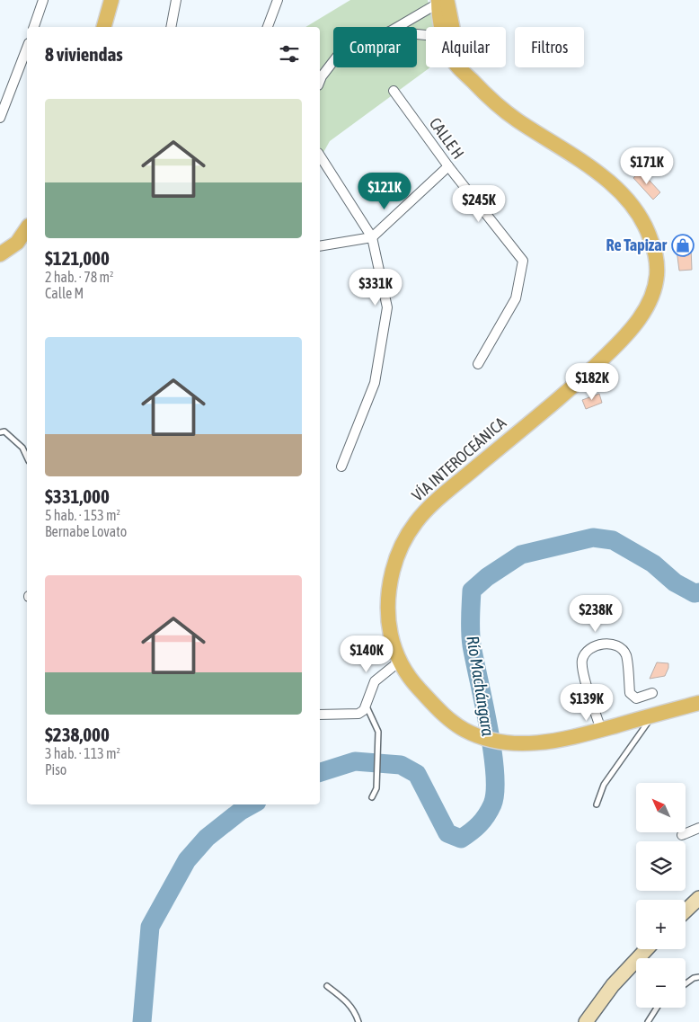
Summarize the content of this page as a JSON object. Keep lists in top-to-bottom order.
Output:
{
  "streets": {
    "main road": ["VÍA INTEROCEÁNICA"],
    "street": ["CALLE H"]
  },
  "water": ["Río Machángara"],
  "places": {
    "shop": ["Re Tapizar"]
  },
  "north": "top left",
  "page": {
    "chip": ["Comprar", "Alquilar", "Filtros"],
    "heading": "8 viviendas",
    "list": [
      {
        "name": "$121,000",
        "note": "2 hab. · 78 m² · Calle M"
      },
      {
        "name": "$331,000",
        "note": "5 hab. · 153 m² · Bernabe Lovato"
      },
      {
        "name": "$238,000",
        "note": "3 hab. · 113 m² · Piso"
      }
    ],
    "price": [
      "$171K",
      "$121K",
      "$245K",
      "$331K",
      "$182K",
      "$238K",
      "$140K",
      "$139K"
    ],
    "map_buttons": ["+", "−"]
  }
}
